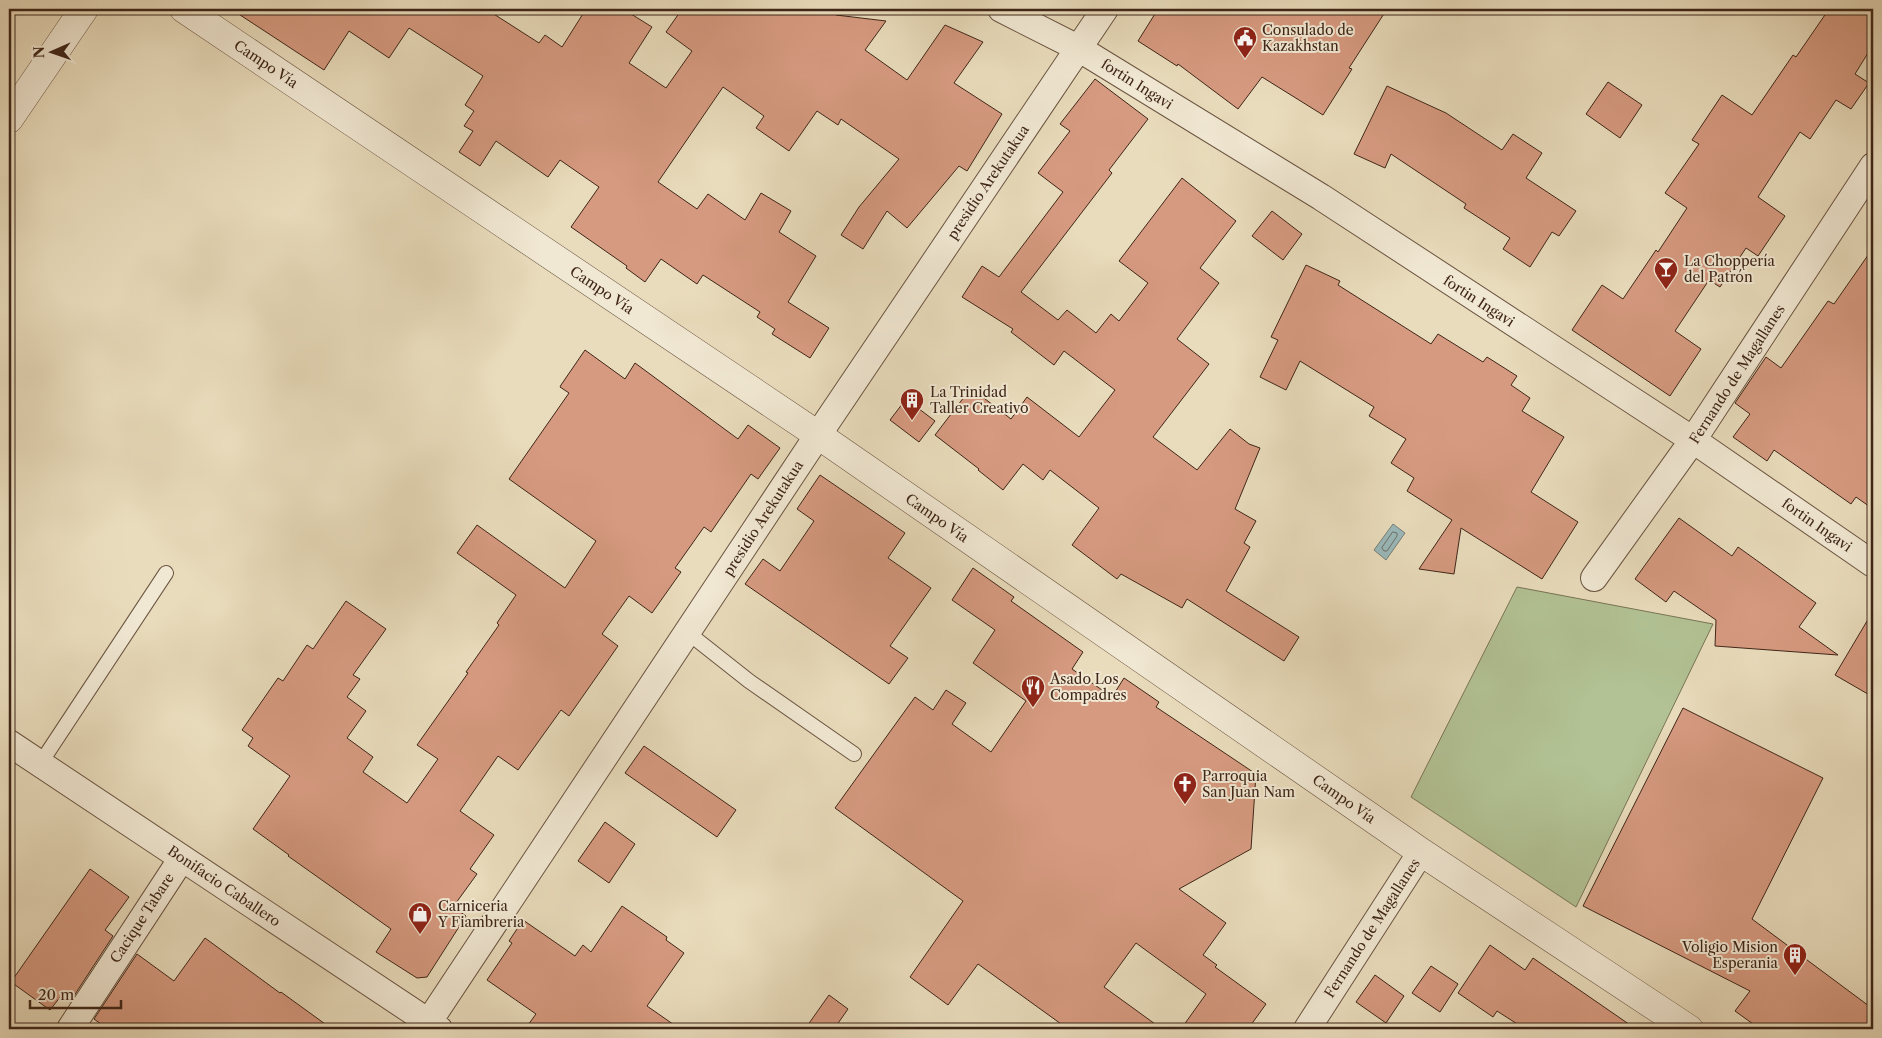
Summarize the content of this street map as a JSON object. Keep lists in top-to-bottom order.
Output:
{
  "streets": {
    "street": [
      "Campo Vía",
      "fortin Ingavi",
      "presidio Arekutakua",
      "Fernando de Magallanes",
      "Bonifacio Caballero",
      "Cacique Tabare"
    ]
  },
  "crossings": [
    ["Campo Vía", "presidio Arekutakua"],
    ["Campo Vía", "Fernando de Magallanes"],
    ["fortin Ingavi", "presidio Arekutakua"],
    ["fortin Ingavi", "Fernando de Magallanes"],
    ["presidio Arekutakua", "Bonifacio Caballero"],
    ["Bonifacio Caballero", "Cacique Tabare"]
  ],
  "places": {
    "public building": ["Consulado de Kazakhstan"],
    "bar": ["La Choppería del Patrón"],
    "building": ["La Trinidad Taller Creativo", "Voligio Mision Esperania"],
    "restaurant": ["Asado Los Compadres"],
    "church": ["Parroquia San Juan Nam"],
    "shop": ["Carniceria Y Fiambreria"]
  },
  "scale_bar": "20 m",
  "north": "left"
}
